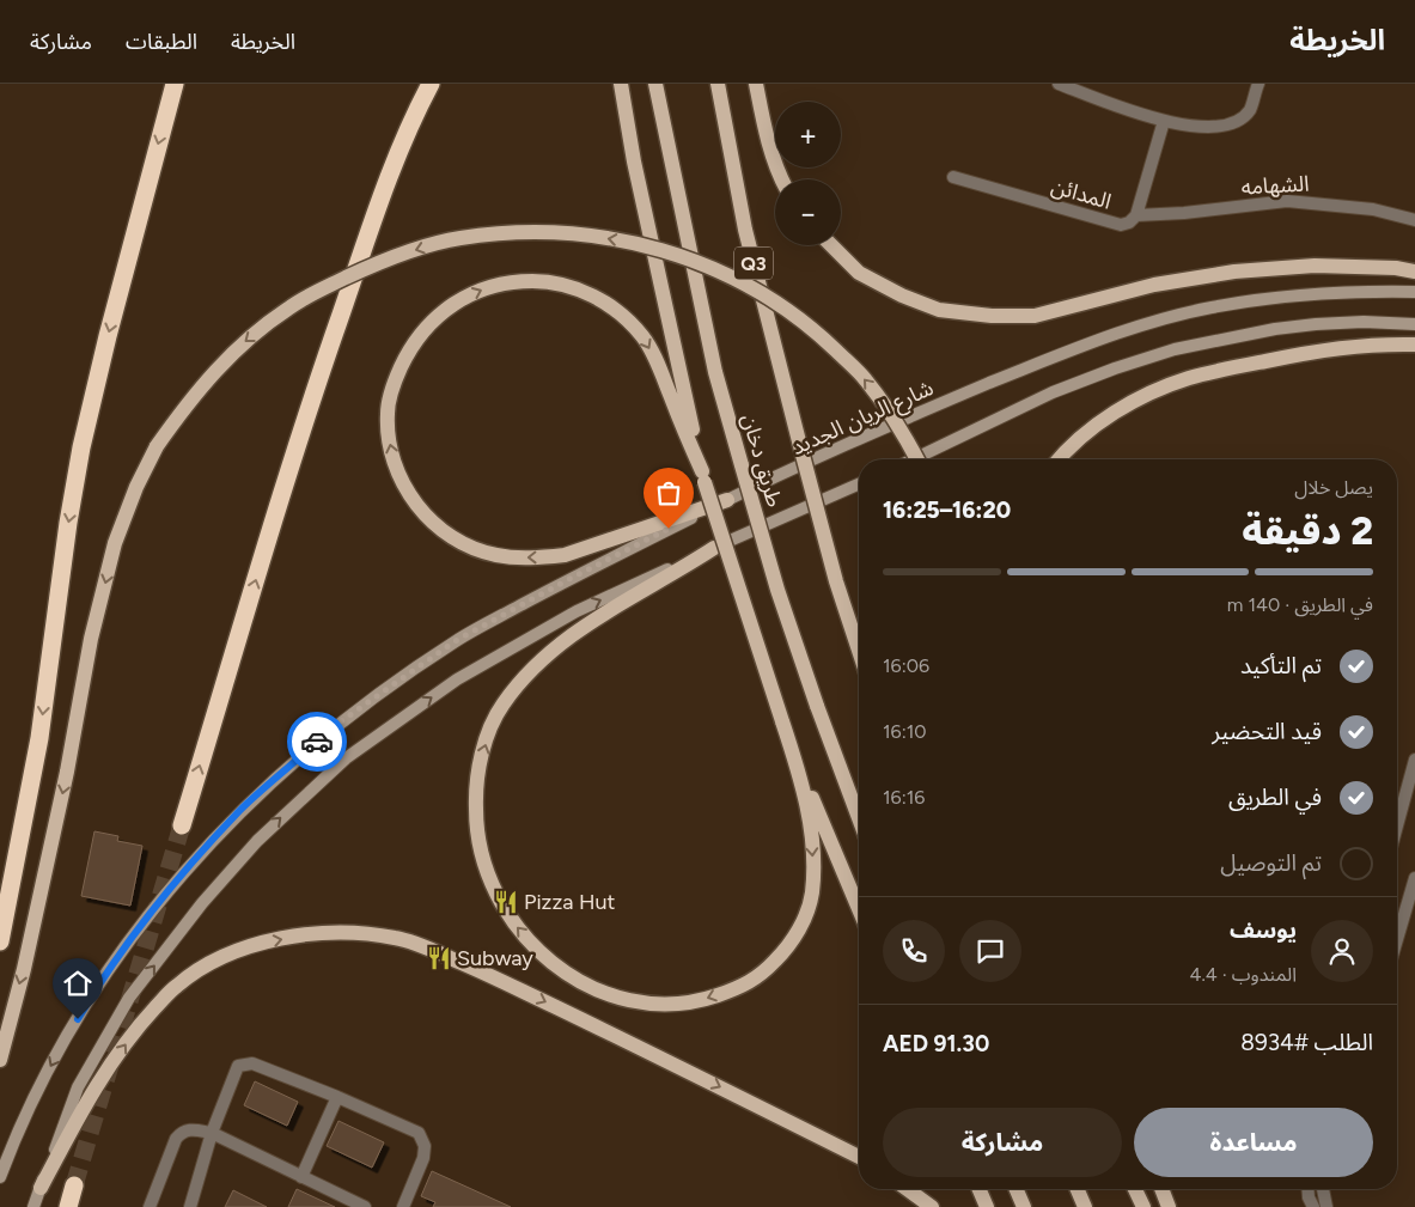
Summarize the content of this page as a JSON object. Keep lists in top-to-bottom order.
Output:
{
  "streets": {
    "main road": ["Q3", "شارع الريان الجديد", "طريق دخان"],
    "street": ["الشهامه", "المدائن"]
  },
  "crossings": [
    ["الشهامه", "المدائن"]
  ],
  "places": {
    "restaurant": ["Pizza Hut", "Subway"]
  },
  "page": {
    "header": "الخريطة",
    "nav": ["الخريطة", "الطبقات", "مشاركة"],
    "map_buttons": ["+", "−"],
    "heading": ["2 دقيقة", "يصل خلال", "16:20–16:25"],
    "panel": [
      "يوسف",
      "المندوب · 4.4",
      "الطلب #8934",
      "AED 91.30"
    ],
    "bar": "في الطريق · 140 m",
    "list": [
      ["تم التأكيد", "16:06"],
      ["قيد التحضير", "16:10"],
      ["في الطريق", "16:16"],
      "تم التوصيل"
    ],
    "buttons": ["مساعدة", "مشاركة"]
  }
}
